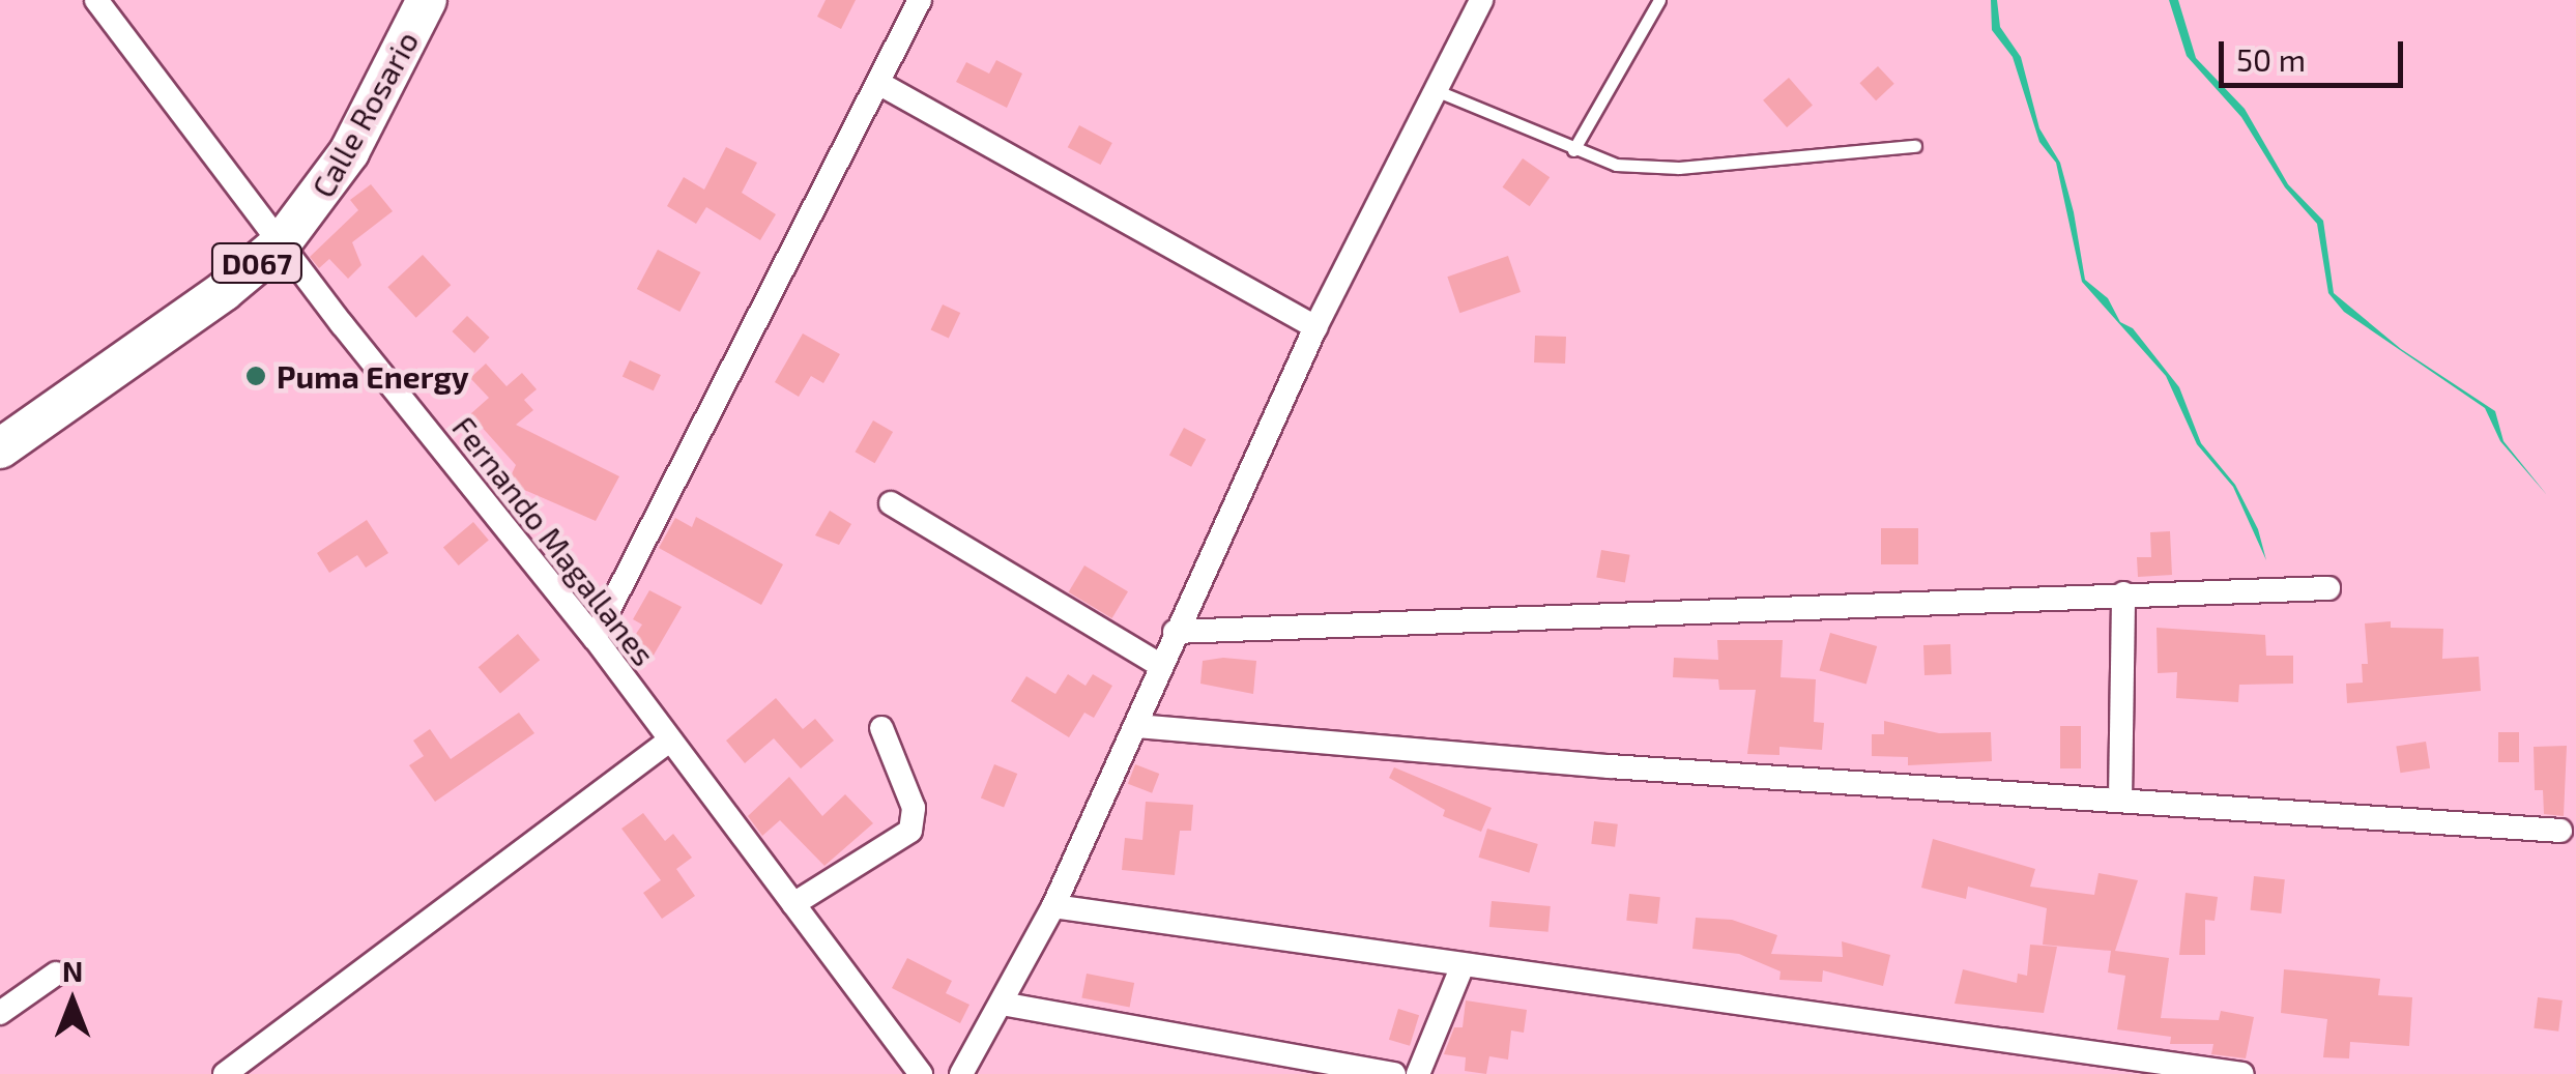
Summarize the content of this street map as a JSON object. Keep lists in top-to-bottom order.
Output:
{
  "streets": {
    "main road": ["Calle Rosario", "D067"],
    "street": ["Fernando Magallanes"]
  },
  "crossings": [
    ["Calle Rosario", "Fernando Magallanes"]
  ],
  "places": ["Puma Energy"],
  "scale_bar": "50 m",
  "north": "top"
}
